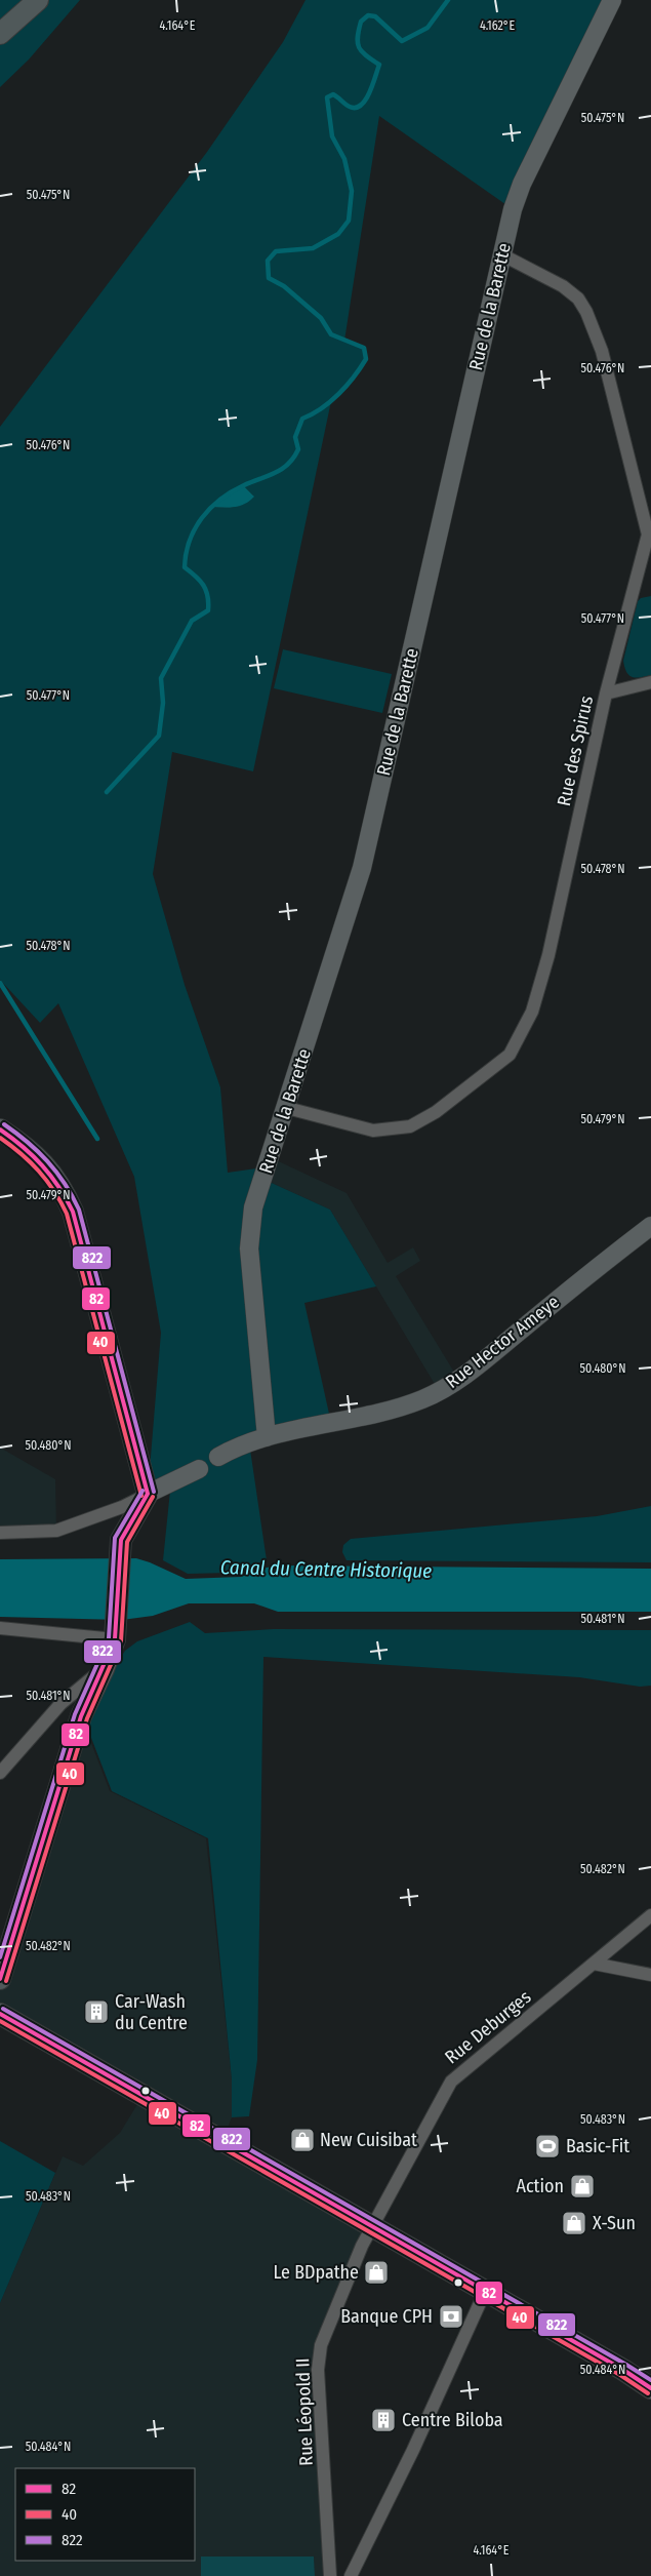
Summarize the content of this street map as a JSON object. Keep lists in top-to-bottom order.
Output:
{
  "streets": {
    "street": [
      "Rue de la Barette",
      "Rue des Spirus",
      "Rue Hector Ameye",
      "Rue Deburges",
      "Rue Léopold II"
    ]
  },
  "crossings": [
    ["Rue de la Barette", "Rue des Spirus"],
    ["Rue de la Barette", "Rue Hector Ameye"],
    ["Rue Deburges", "Rue Léopold II"]
  ],
  "water": ["Canal du Centre Historique"],
  "places": {
    "building": ["Car-Wash du Centre", "Centre Biloba"],
    "shop": [
      "New Cuisibat",
      "Action",
      "X-Sun",
      "Le BDpathe"
    ],
    "sports": ["Basic-Fit"],
    "bank": ["Banque CPH"]
  },
  "lines": ["transit line 822", "transit line 82", "transit line 40"],
  "legend": ["82", "40", "822"],
  "coordinates": [
    "4.164°E",
    "4.162°E",
    "50.475°N",
    "50.476°N",
    "50.477°N",
    "50.478°N",
    "50.479°N",
    "50.480°N",
    "50.481°N",
    "50.482°N",
    "50.483°N",
    "50.484°N"
  ]
}
